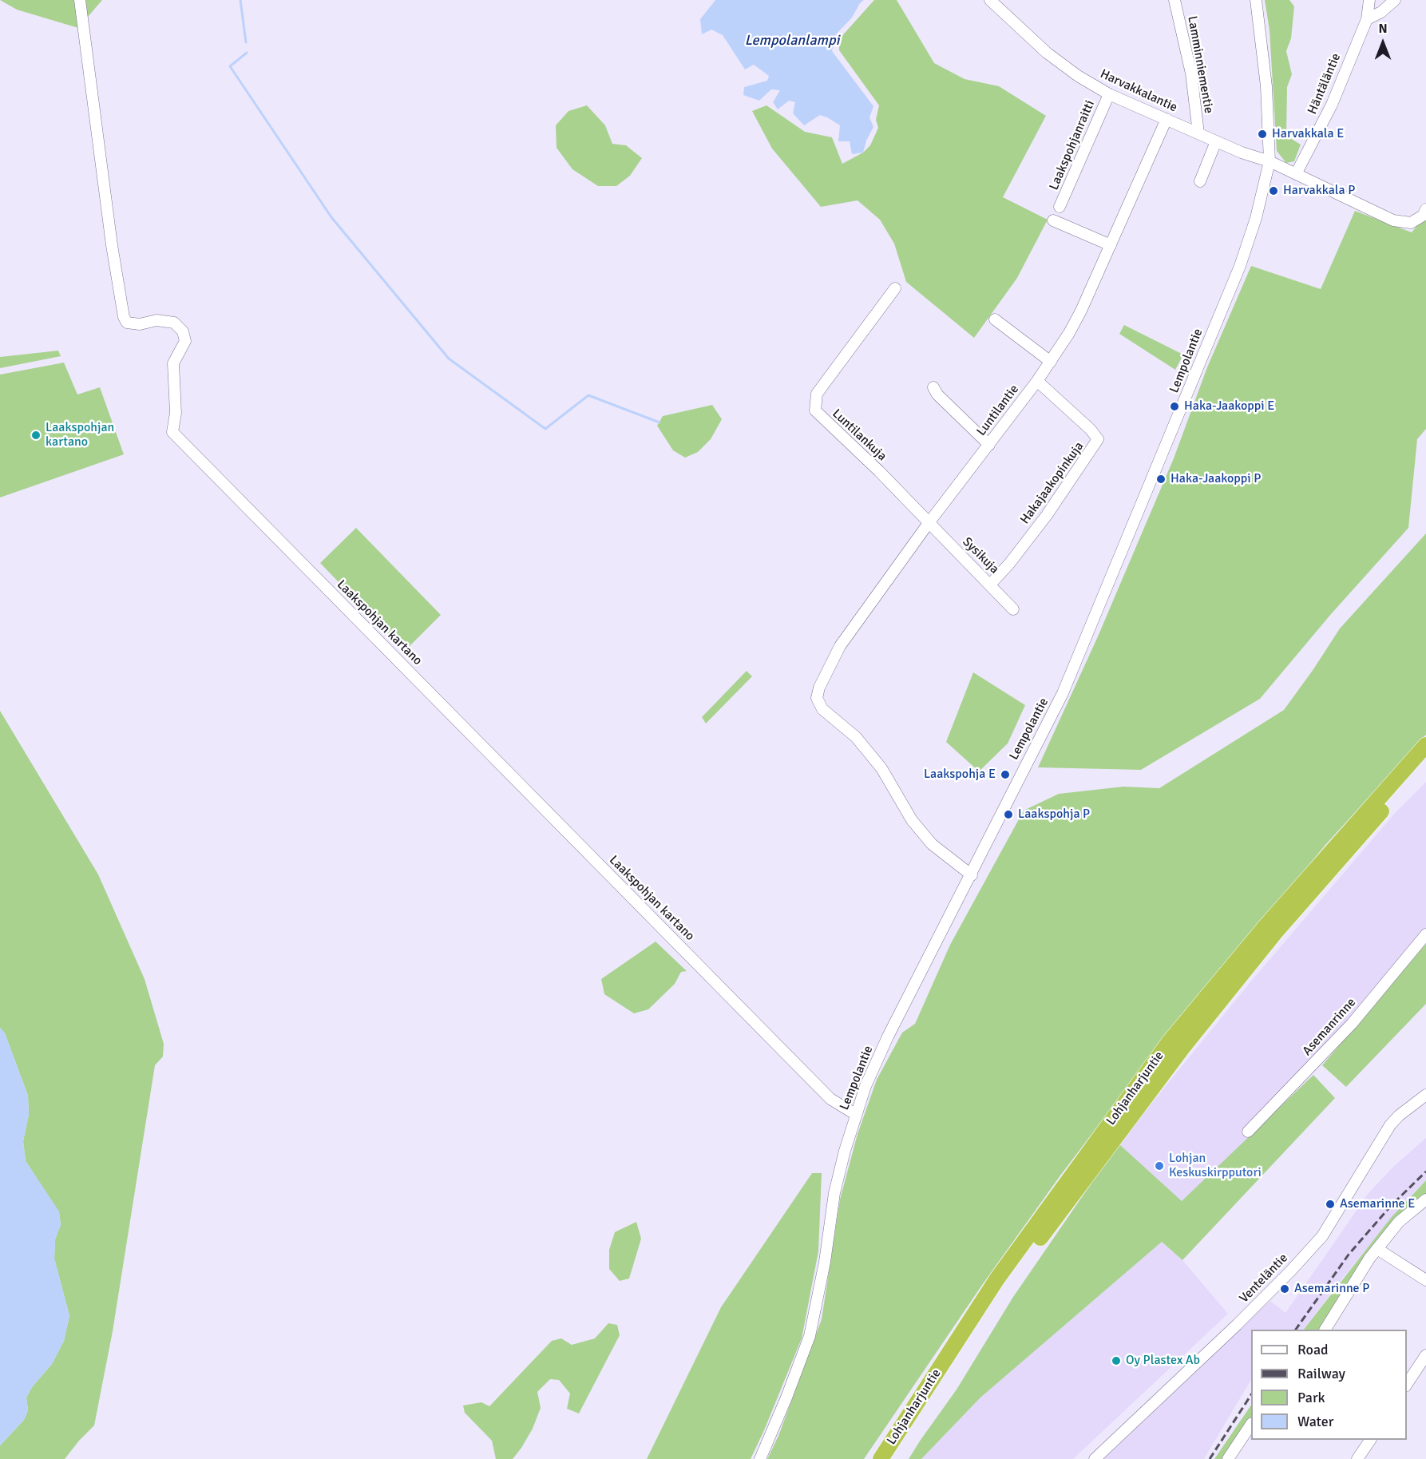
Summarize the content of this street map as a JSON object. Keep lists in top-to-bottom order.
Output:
{
  "streets": {
    "highway": ["Lohjanharjuntie"],
    "street": [
      "Lamminniementie",
      "Häntäläntie",
      "Harvakkalantie",
      "Laakspohjanraitti",
      "Lempolantie",
      "Luntilantie",
      "Luntilankuja",
      "Hakajaakopinkuja",
      "Sysikuja",
      "Laakspohjan kartano",
      "Asemanrinne",
      "Venteläntie"
    ]
  },
  "crossings": [
    ["Lamminniementie", "Harvakkalantie"],
    ["Häntäläntie", "Harvakkalantie"],
    ["Harvakkalantie", "Laakspohjanraitti"],
    ["Harvakkalantie", "Lempolantie"],
    ["Harvakkalantie", "Luntilantie"],
    ["Lempolantie", "Luntilantie"],
    ["Lempolantie", "Laakspohjan kartano"],
    ["Luntilantie", "Luntilankuja"],
    ["Luntilantie", "Hakajaakopinkuja"],
    ["Luntilantie", "Sysikuja"],
    ["Luntilankuja", "Sysikuja"],
    ["Hakajaakopinkuja", "Sysikuja"]
  ],
  "water": ["Lempolanlampi"],
  "places": [
    "Harvakkala E",
    "Harvakkala P",
    "Haka-Jaakoppi E",
    "Laakspohjan kartano",
    "Haka-Jaakoppi P",
    "Laakspohja E",
    "Laakspohja P",
    "Lohjan Keskuskirpputori",
    "Asemarinne E",
    "Asemarinne P",
    "Oy Plastex Ab"
  ],
  "legend": [
    "Road",
    "Railway",
    "Park",
    "Water"
  ],
  "north": "top"
}
